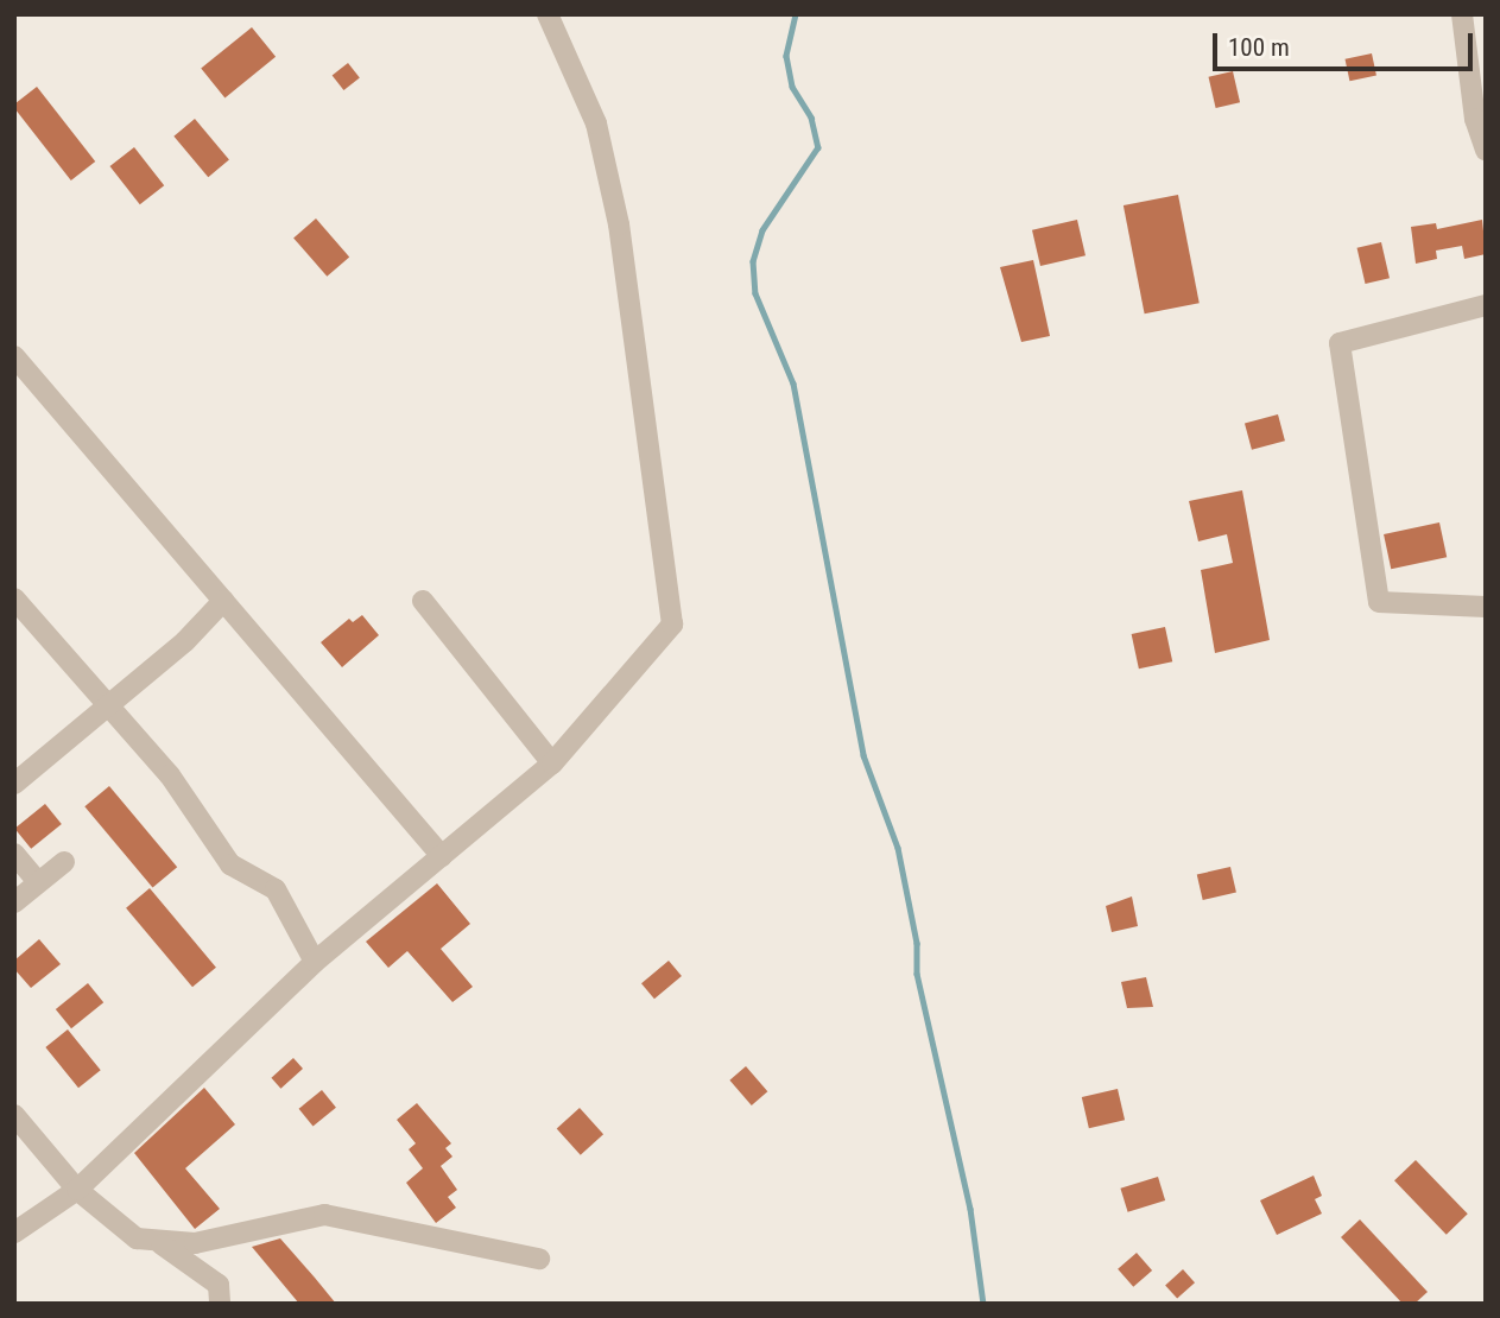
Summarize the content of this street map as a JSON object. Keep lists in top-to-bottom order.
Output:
{
  "scale_bar": "100 m"
}
